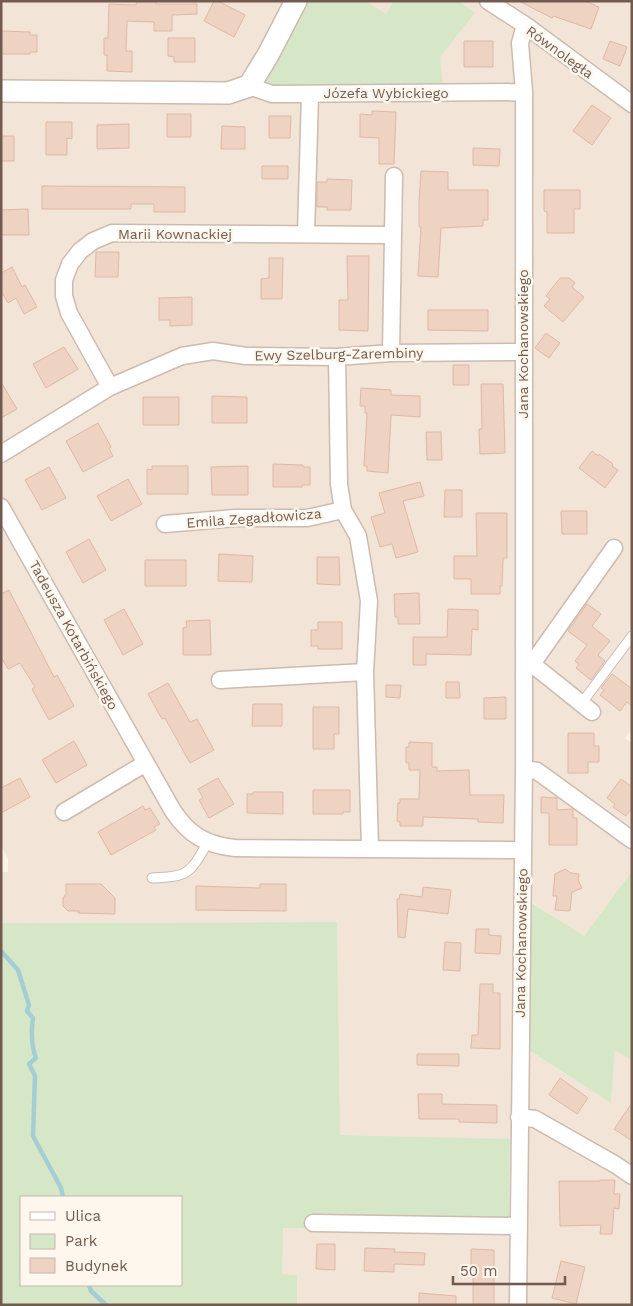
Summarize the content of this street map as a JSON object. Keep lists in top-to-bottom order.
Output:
{
  "streets": {
    "street": [
      "Równoległa",
      "Józefa Wybickiego",
      "Marii Kownackiej",
      "Jana Kochanowskiego",
      "Ewy Szelburg-Zarembiny",
      "Emila Zegadłowicza",
      "Tadeusza Kotarbińskiego"
    ]
  },
  "crossings": [
    ["Równoległa", "Jana Kochanowskiego"],
    ["Józefa Wybickiego", "Jana Kochanowskiego"],
    ["Marii Kownackiej", "Ewy Szelburg-Zarembiny"],
    ["Jana Kochanowskiego", "Ewy Szelburg-Zarembiny"],
    ["Jana Kochanowskiego", "Tadeusza Kotarbińskiego"],
    ["Ewy Szelburg-Zarembiny", "Emila Zegadłowicza"],
    ["Emila Zegadłowicza", "Tadeusza Kotarbińskiego"]
  ],
  "legend": ["Ulica", "Park", "Budynek"],
  "scale_bar": "50 m"
}
